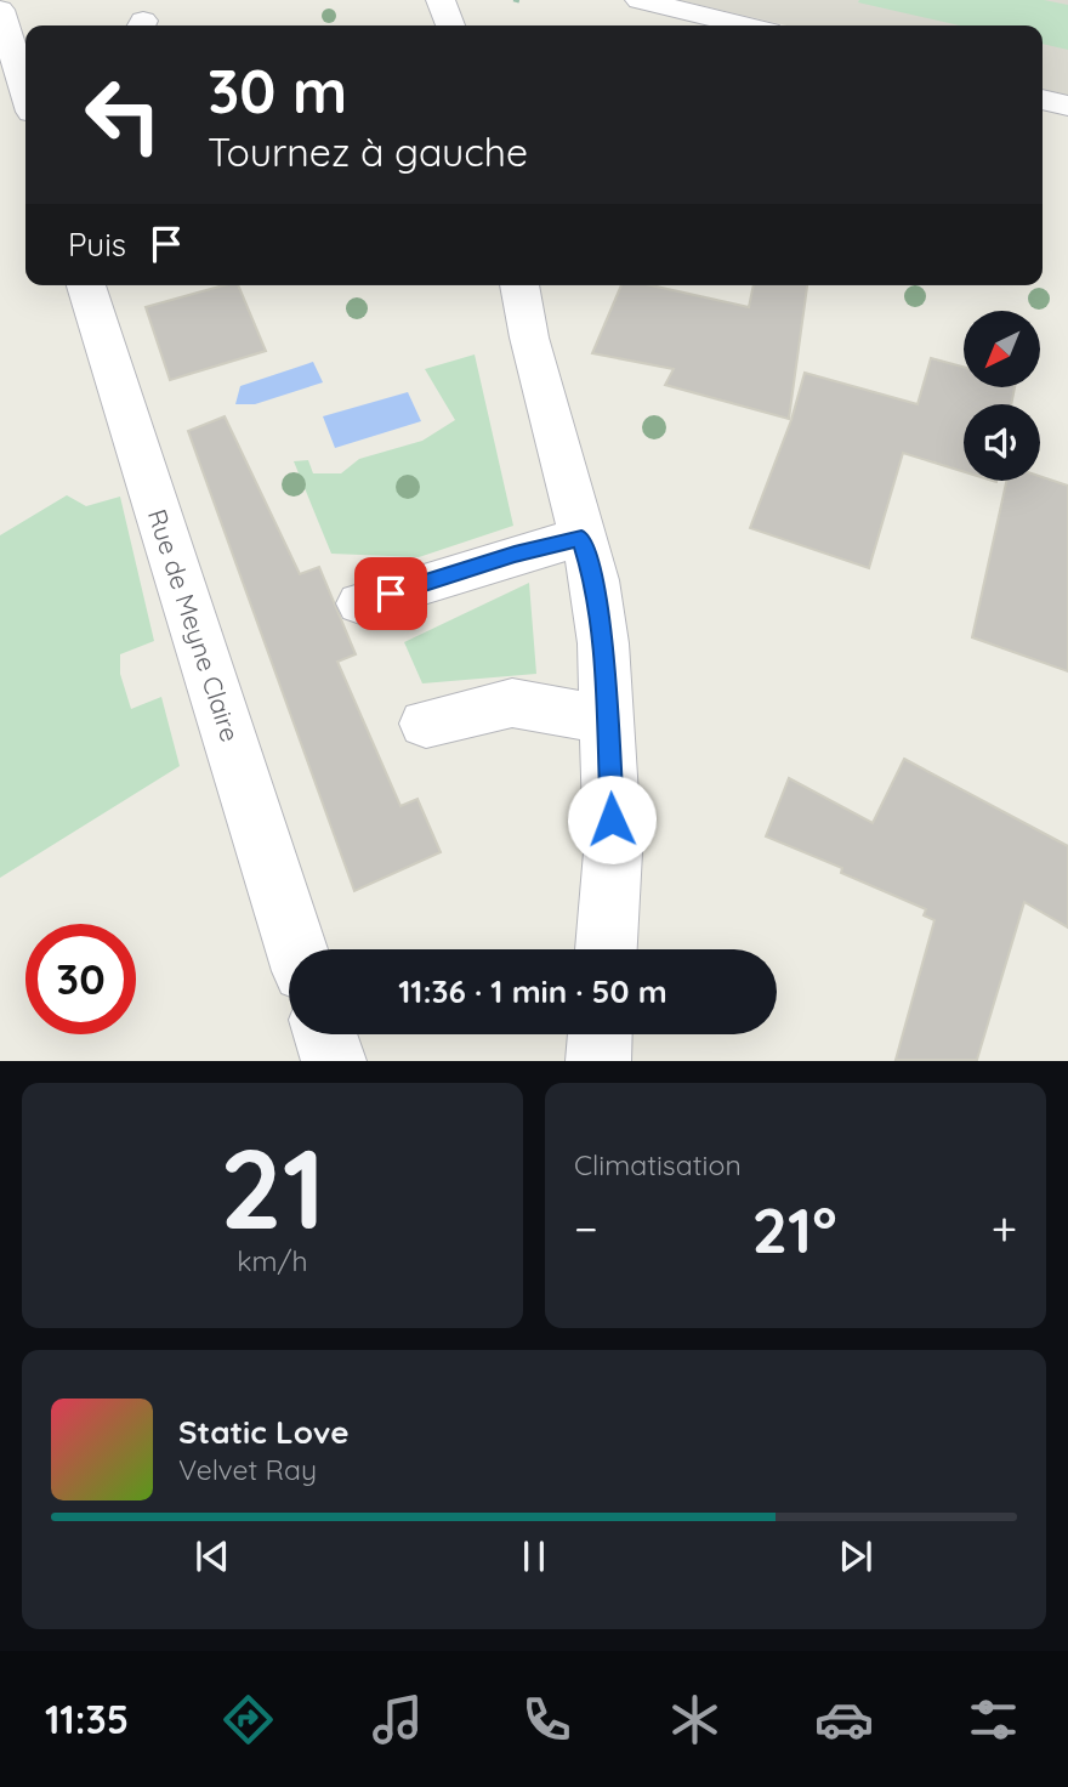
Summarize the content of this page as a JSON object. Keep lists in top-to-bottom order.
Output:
{
  "streets": {
    "street": ["Rue de Meyne Claire"]
  },
  "north": "bottom left",
  "page": {
    "turn": ["30 m", "Tournez à gauche"],
    "then": "Puis",
    "limit": "30",
    "trip": "11:36 · 1 min · 50 m",
    "tile": [
      ["21", "km/h"],
      "Climatisation"
    ],
    "heat": ["−", "21°", "+"],
    "song": ["Static Love", "Velvet Ray"],
    "tabs": "11:35"
  }
}
